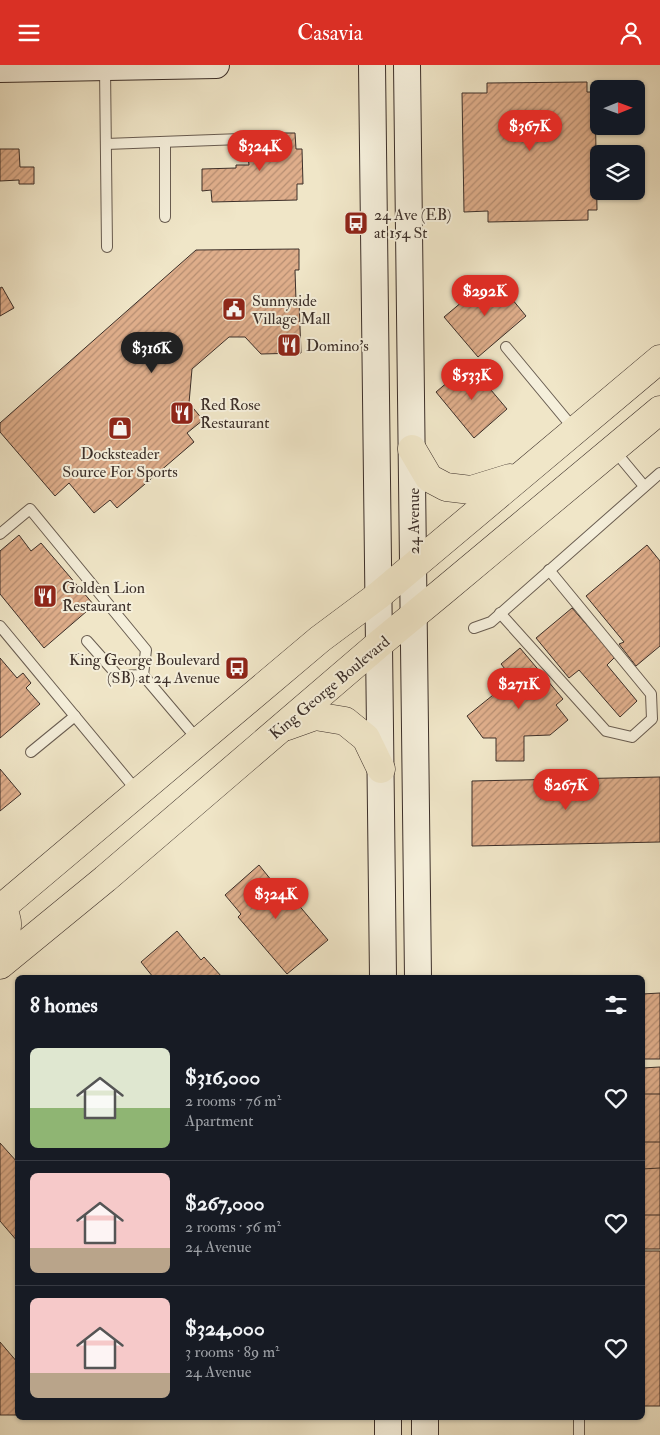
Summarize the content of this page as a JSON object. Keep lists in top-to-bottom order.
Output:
{
  "streets": {
    "main road": ["24 Avenue", "King George Boulevard"]
  },
  "crossings": [
    ["24 Avenue", "King George Boulevard"]
  ],
  "places": {
    "bus stop": ["24 Ave (EB) at 154 St", "King George Boulevard (SB) at 24 Avenue"],
    "public building": ["Sunnyside Village Mall"],
    "restaurant": ["Domino's", "Red Rose Restaurant", "Golden Lion Restaurant"],
    "shop": ["Docksteader Source For Sports"]
  },
  "north": "right",
  "page": {
    "header": "Casavia",
    "price": [
      "$367K",
      "$324K",
      "$292K",
      "$316K",
      "$533K",
      "$271K",
      "$267K",
      "$324K"
    ],
    "heading": "8 homes",
    "list": [
      {
        "name": "$316,000",
        "note": "2 rooms · 76 m² · Apartment"
      },
      {
        "name": "$267,000",
        "note": "2 rooms · 56 m² · 24 Avenue"
      },
      {
        "name": "$324,000",
        "note": "3 rooms · 89 m² · 24 Avenue"
      }
    ]
  }
}
